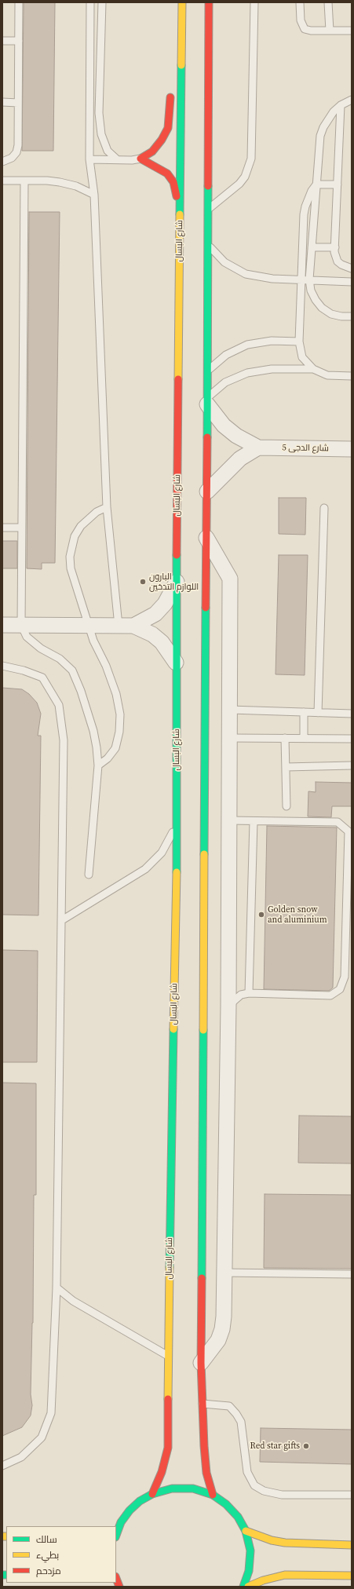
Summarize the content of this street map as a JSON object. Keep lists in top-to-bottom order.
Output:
{
  "streets": {
    "street": ["شارع البسال", "شارع الدجى 5"]
  },
  "places": ["البارون اللوازم التدخين", "Golden snow and aluminium", "Red star gifts"],
  "legend": ["سالك", "بطيء", "مزدحم"]
}
